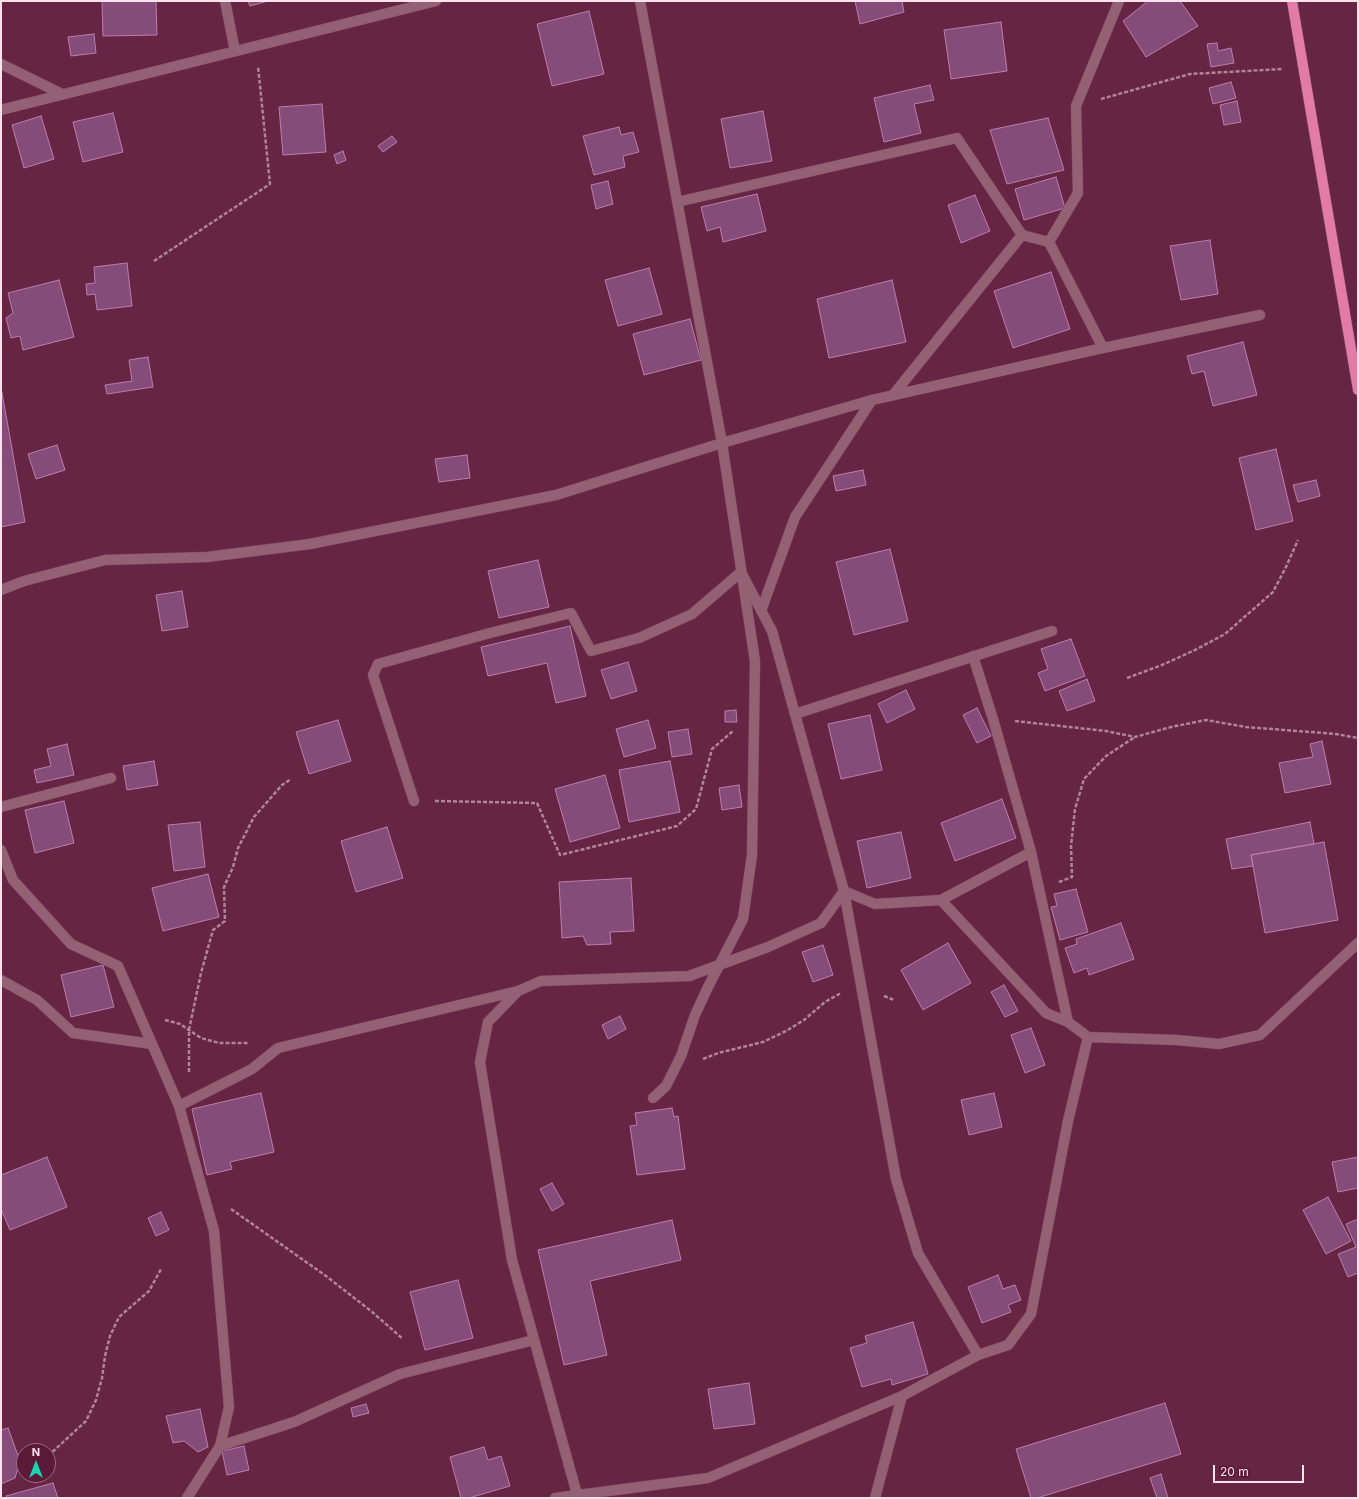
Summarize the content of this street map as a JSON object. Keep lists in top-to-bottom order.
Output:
{
  "scale_bar": "20 m",
  "north": "top"
}
